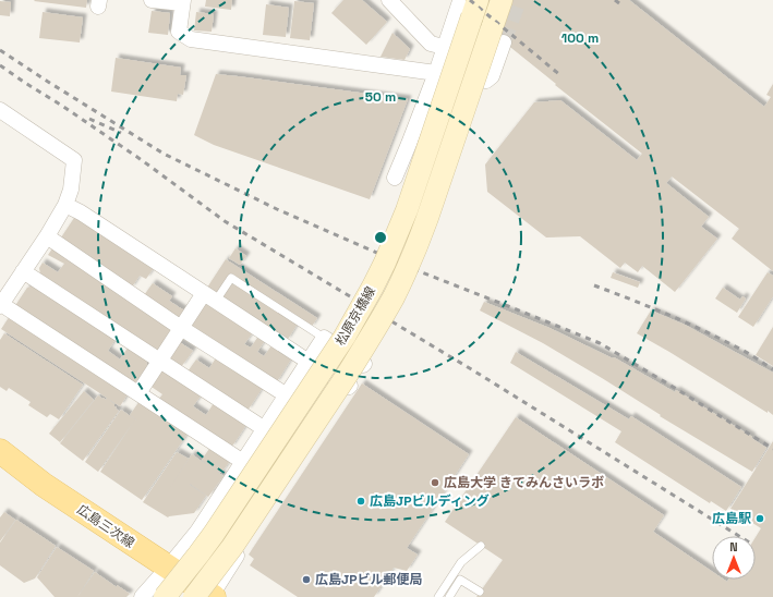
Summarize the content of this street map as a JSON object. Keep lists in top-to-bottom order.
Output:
{
  "streets": {
    "main road": ["広島三次線"],
    "street": ["松原京橋線"]
  },
  "crossings": [
    ["松原京橋線", "広島三次線"]
  ],
  "places": [
    "広島大学 きてみんさいラボ",
    "広島JPビルディング",
    "広島駅",
    "広島JPビル郵便局"
  ],
  "north": "top",
  "rings": ["100 m", "50 m"]
}
